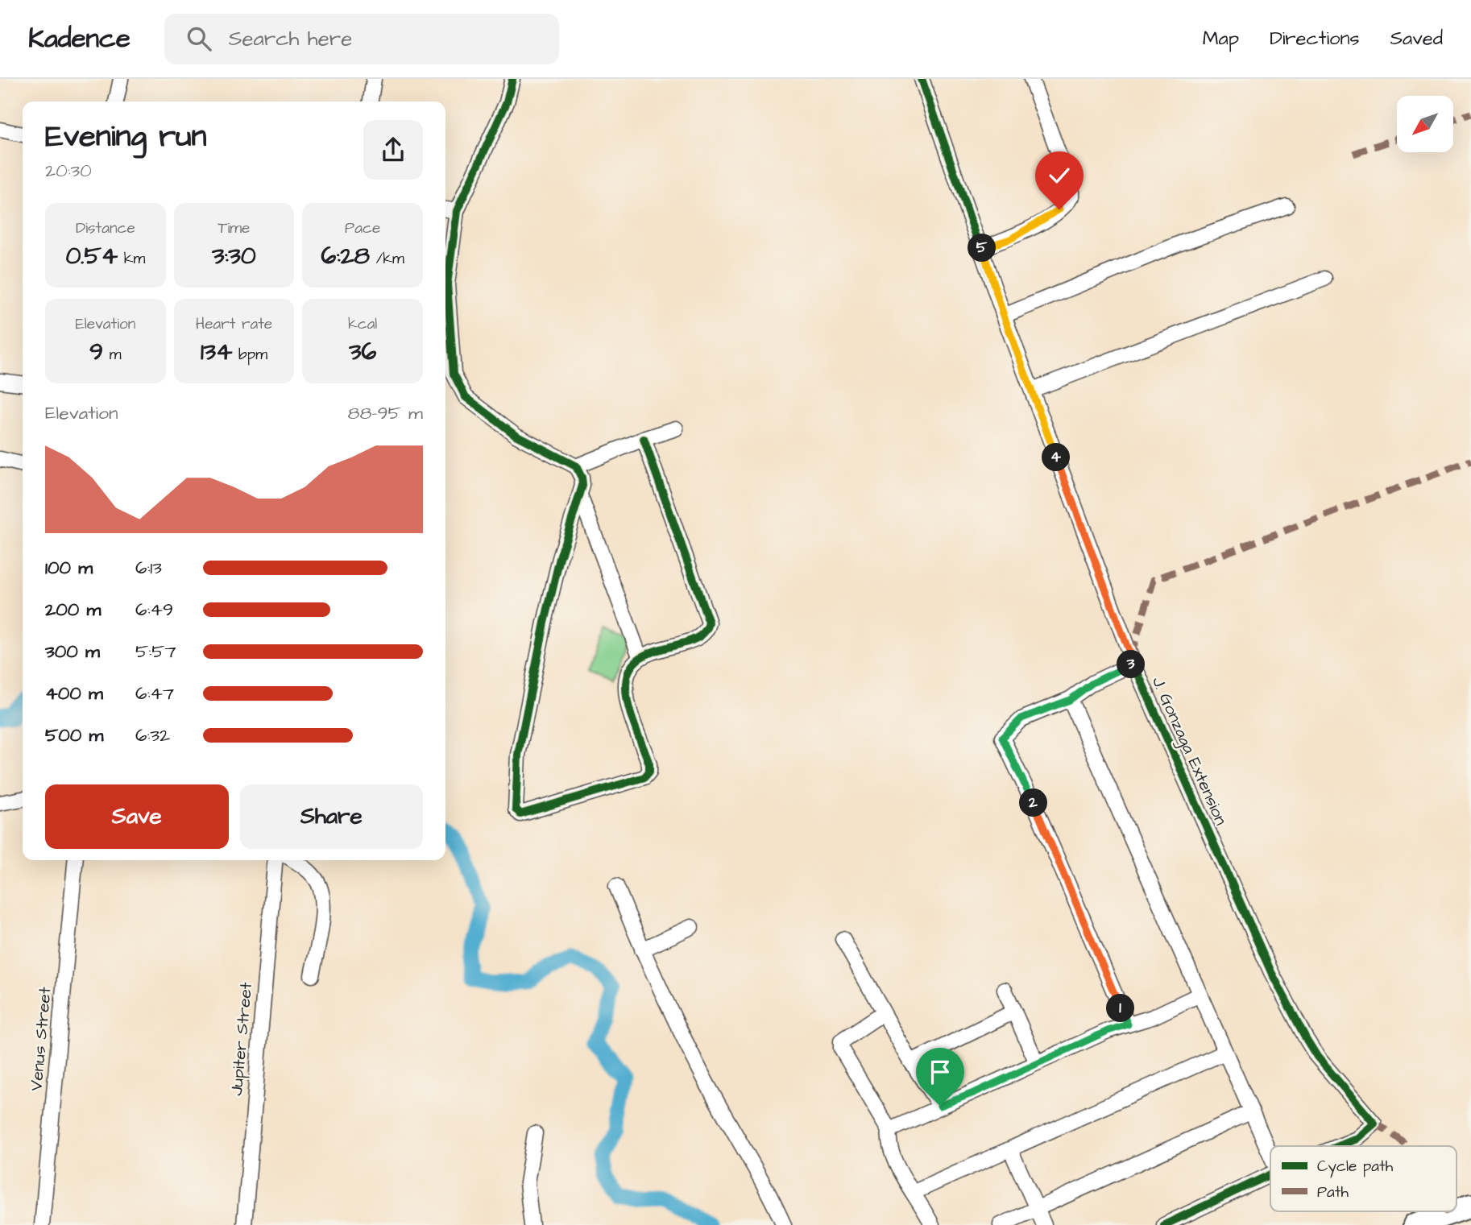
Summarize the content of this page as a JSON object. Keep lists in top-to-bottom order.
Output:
{
  "streets": {
    "street": ["J. Gonzaga Extension", "Venus Street", "Jupiter Street"]
  },
  "legend": ["Cycle path", "Path"],
  "north": "bottom left",
  "page": {
    "header": "Kadence",
    "search": "Search here",
    "nav": ["Map", "Directions", "Saved"],
    "heading": ["Evening run", "20:30"],
    "stats": [
      ["Distance", "0.54 km"],
      ["Time", "3:30"],
      ["Pace", "6:28 /km"],
      ["Elevation", "9 m"],
      ["Heart rate", "134 bpm"],
      ["kcal", "36"]
    ],
    "pins": [
      "5",
      "4",
      "3",
      "2",
      "1"
    ],
    "chart": ["Elevation", "88–95 m"],
    "list": [
      {
        "name": "100 m",
        "note": "6:13"
      },
      {
        "name": "200 m",
        "note": "6:49"
      },
      {
        "name": "300 m",
        "note": "5:57"
      },
      {
        "name": "400 m",
        "note": "6:47"
      },
      {
        "name": "500 m",
        "note": "6:32"
      }
    ],
    "buttons": ["Save", "Share"]
  }
}
